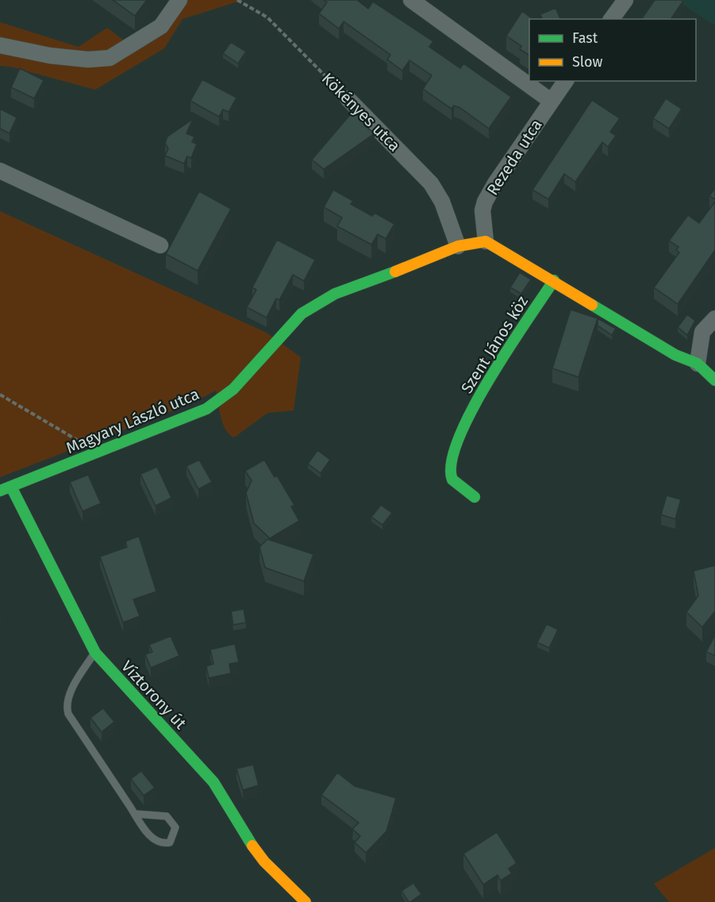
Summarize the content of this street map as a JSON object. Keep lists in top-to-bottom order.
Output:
{
  "streets": {
    "street": [
      "Kökényes utca",
      "Rezeda utca",
      "Szent János köz",
      "Magyary László utca",
      "Víztorony út"
    ]
  },
  "crossings": [
    ["Kökényes utca", "Magyary László utca"],
    ["Rezeda utca", "Magyary László utca"],
    ["Magyary László utca", "Víztorony út"]
  ],
  "legend": ["Fast", "Slow"]
}
